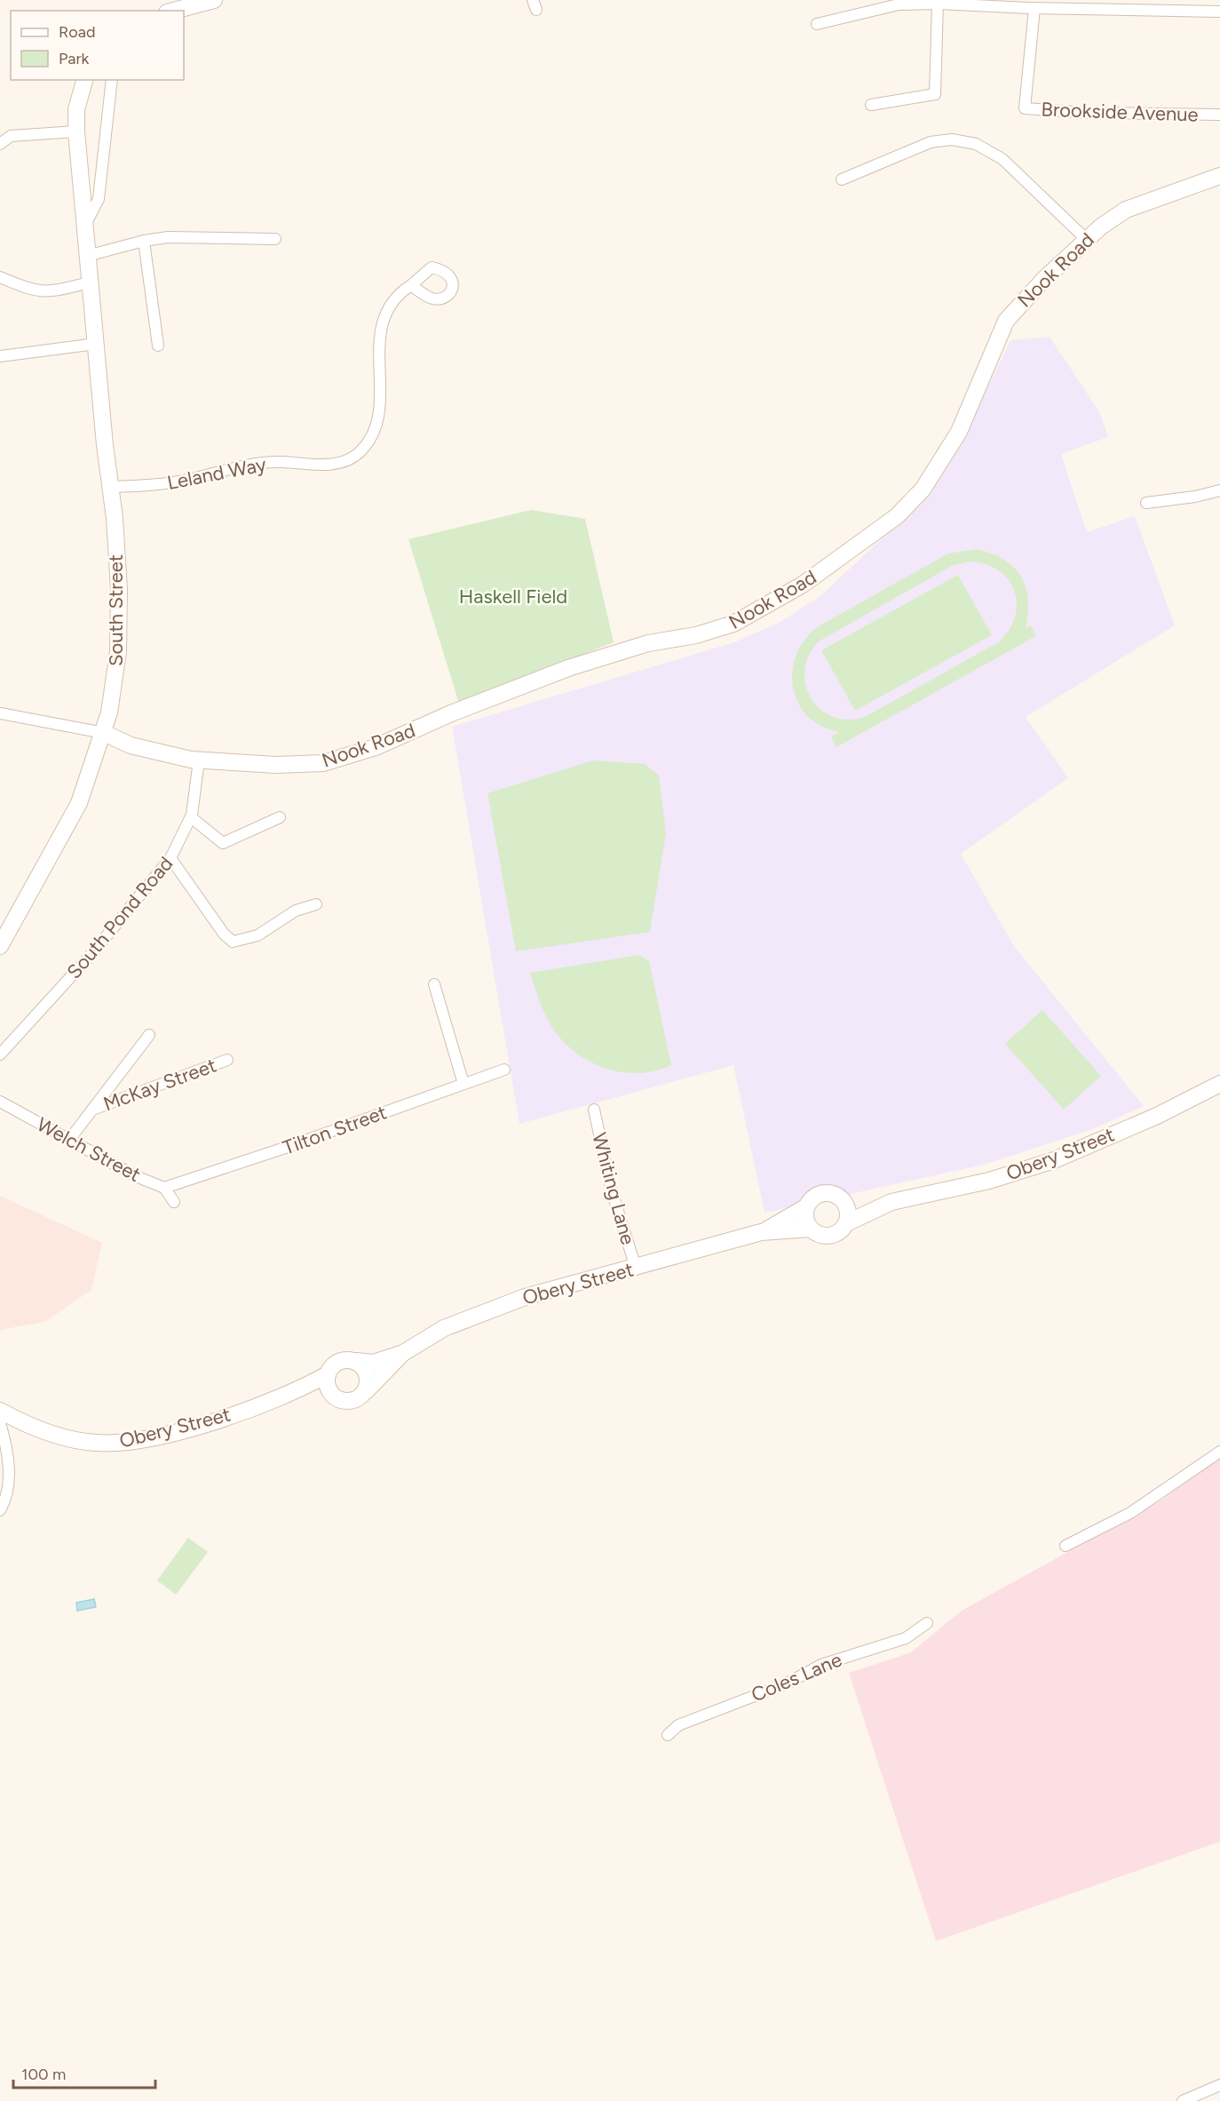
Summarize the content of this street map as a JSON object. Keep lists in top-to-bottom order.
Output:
{
  "streets": {
    "street": [
      "Brookside Avenue",
      "Nook Road",
      "Leland Way",
      "South Street",
      "South Pond Road",
      "McKay Street",
      "Tilton Street",
      "Welch Street",
      "Obery Street",
      "Whiting Lane",
      "Coles Lane"
    ]
  },
  "crossings": [
    ["Nook Road", "South Street"],
    ["Nook Road", "South Pond Road"],
    ["Leland Way", "South Street"],
    ["Tilton Street", "Welch Street"],
    ["Obery Street", "Whiting Lane"]
  ],
  "parks": ["Haskell Field"],
  "legend": ["Road", "Park"],
  "scale_bar": "100 m"
}
